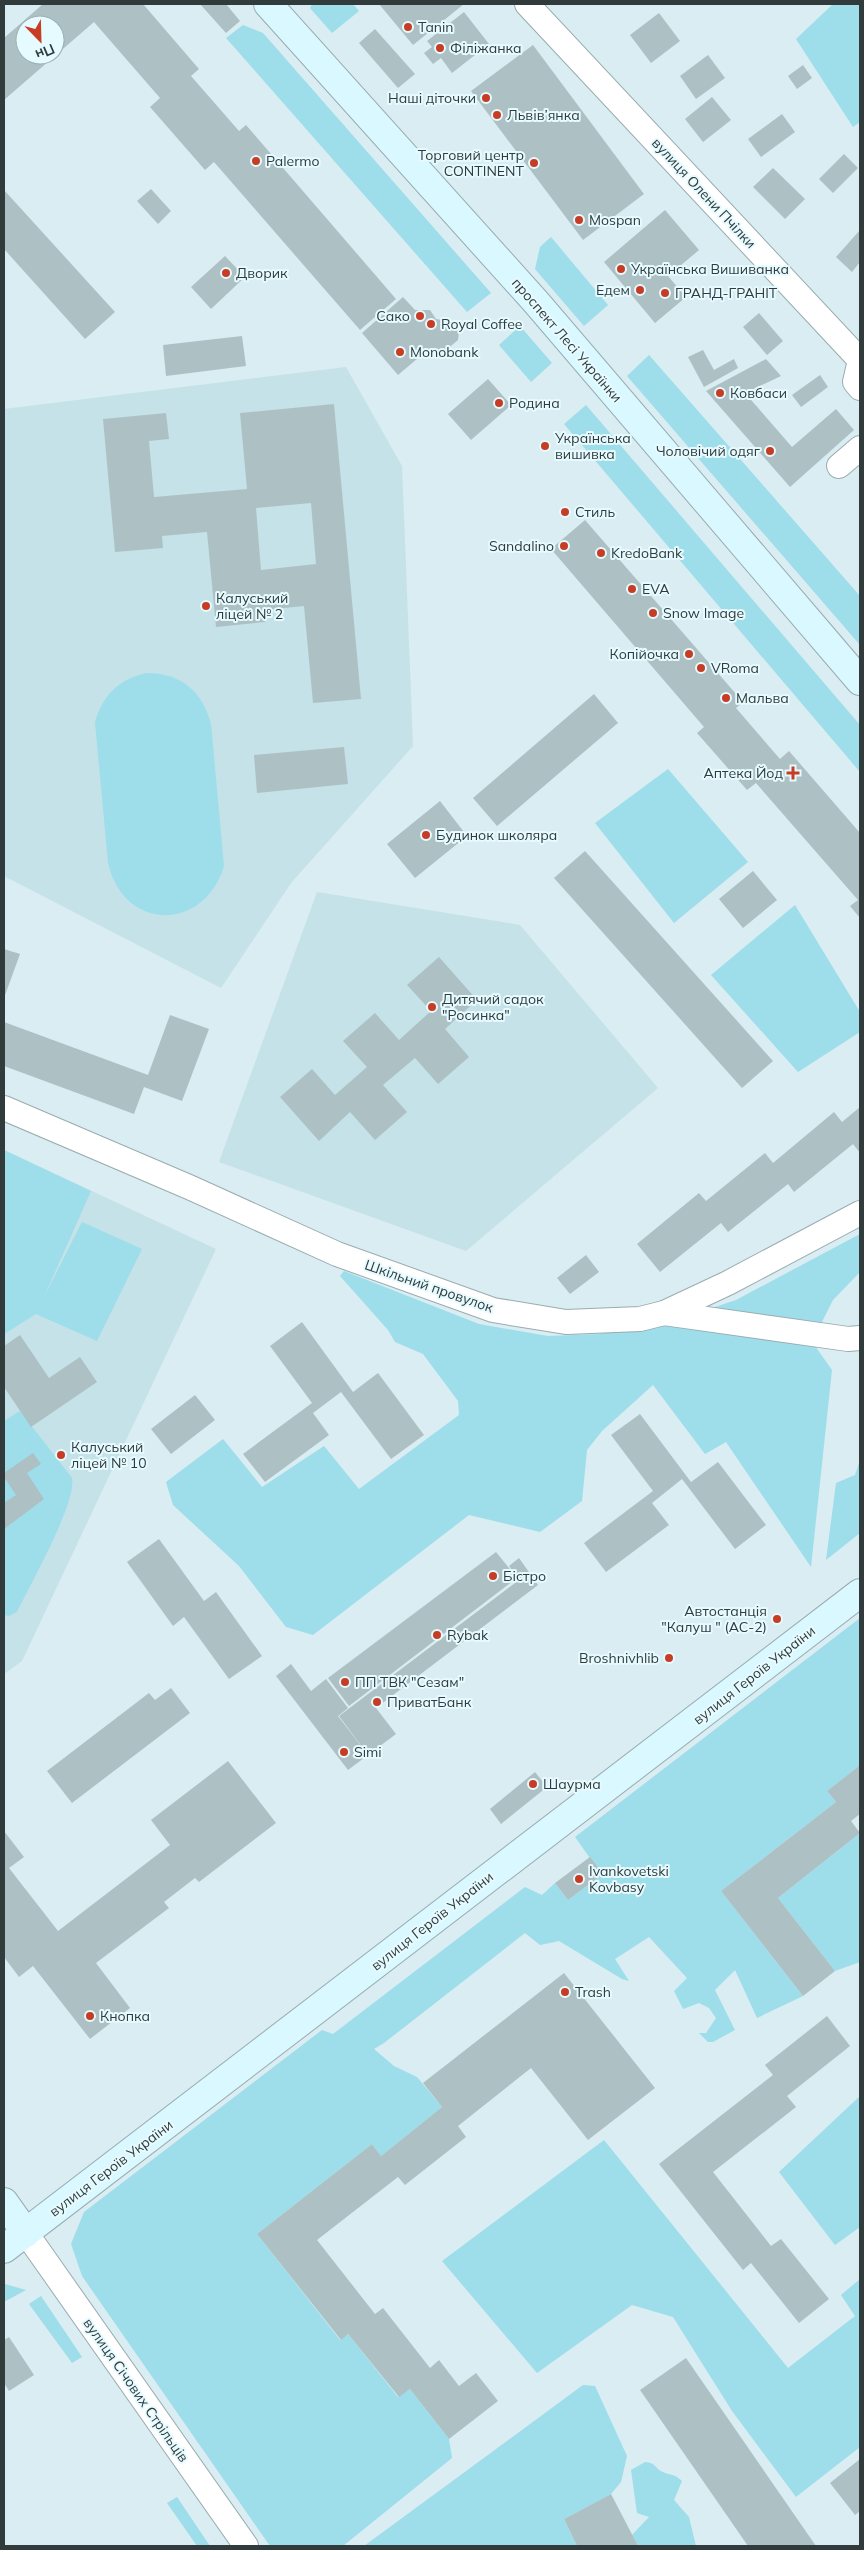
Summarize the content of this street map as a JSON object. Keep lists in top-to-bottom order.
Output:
{
  "streets": {
    "main road": ["проспект Лесі Українки", "вулиця Героїв України"],
    "street": ["вулиця Олени Пчілки", "Шкільний провулок", "вулиця Січових Стрільців"]
  },
  "crossings": [
    ["вулиця Героїв України", "вулиця Січових Стрільців"]
  ],
  "places": {
    "other": [
      "Tanin",
      "Філіжанка",
      "Наші діточки",
      "Львів’янка",
      "Palermo",
      "Торговий центр CONTINENT",
      "Mospan",
      "Українська Вишиванка",
      "Дворик",
      "Едем",
      "ГРАНД-ГРАНІТ",
      "Сако",
      "Royal Coffee",
      "Monobank",
      "Ковбаси",
      "Родина",
      "Українська вишивка",
      "Чоловічий одяг",
      "Стиль",
      "Sandalino",
      "KredoBank",
      "ЕVA",
      "Калуський ліцей № 2",
      "Snow Image",
      "Копійочка",
      "VRoma",
      "Мальва",
      "Будинок школяра",
      "Дитячий садок \"Росинка\"",
      "Калуський ліцей № 10",
      "Бістро",
      "Автостанція \"Калуш \" (АС-2)",
      "Rybak",
      "Broshnivhlib",
      "ПП ТВК \"Сезам\"",
      "ПриватБанк",
      "Simi",
      "Шаурма",
      "Ivankovetski Kovbasy",
      "Trash",
      "Кнопка"
    ],
    "health": ["Аптека Йод"]
  },
  "north": "bottom right"
}
